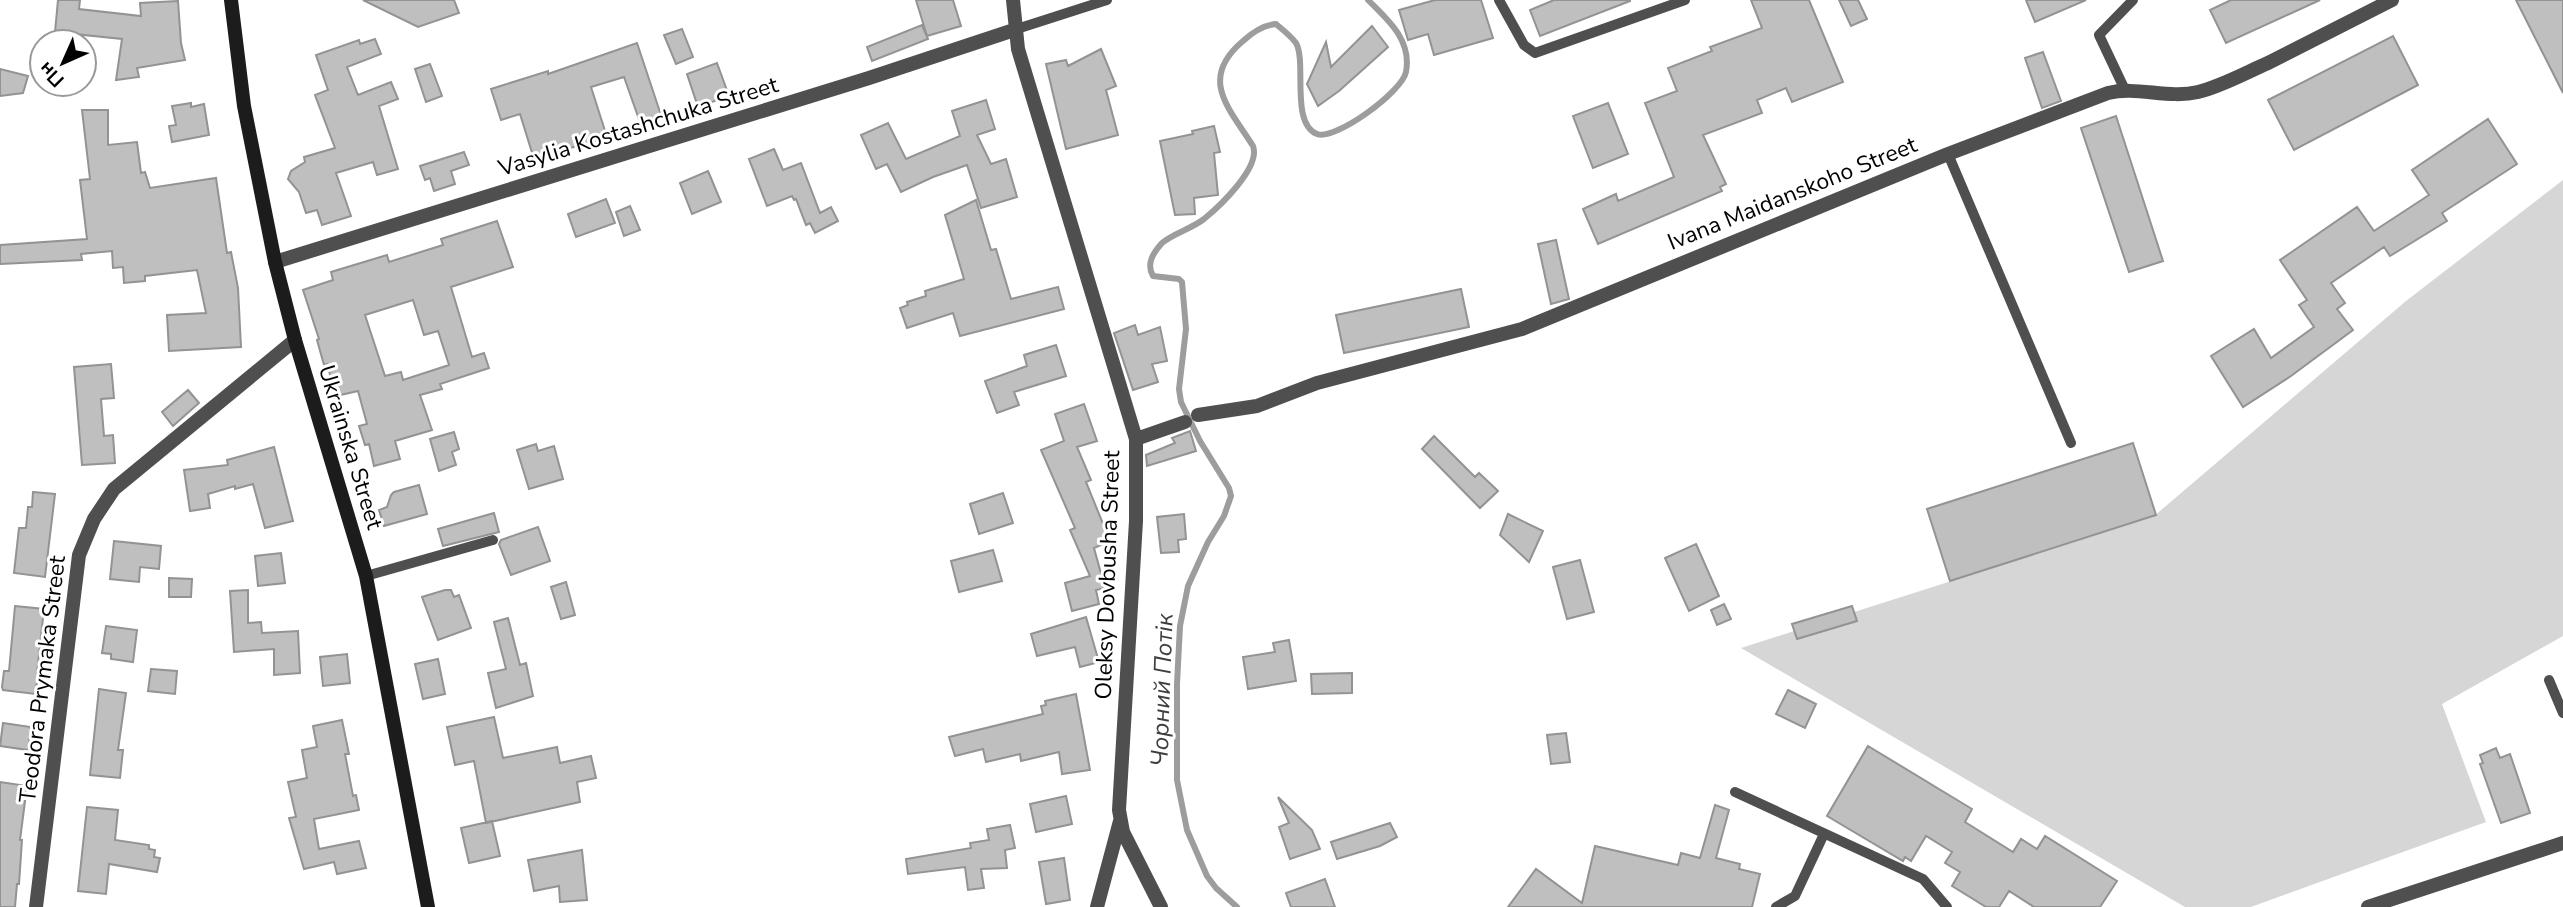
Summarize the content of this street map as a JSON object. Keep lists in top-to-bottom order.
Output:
{
  "streets": {
    "street": [
      "Vasylia Kostashchuka Street",
      "Ivana Maidanskoho Street",
      "Ukrainska Street",
      "Oleksy Dovbusha Street",
      "Teodora Prymaka Street"
    ]
  },
  "crossings": [
    ["Vasylia Kostashchuka Street", "Ukrainska Street"],
    ["Vasylia Kostashchuka Street", "Oleksy Dovbusha Street"],
    ["Ivana Maidanskoho Street", "Oleksy Dovbusha Street"],
    ["Ukrainska Street", "Teodora Prymaka Street"]
  ],
  "water": ["Чорний Потік"],
  "north": "bottom left"
}
